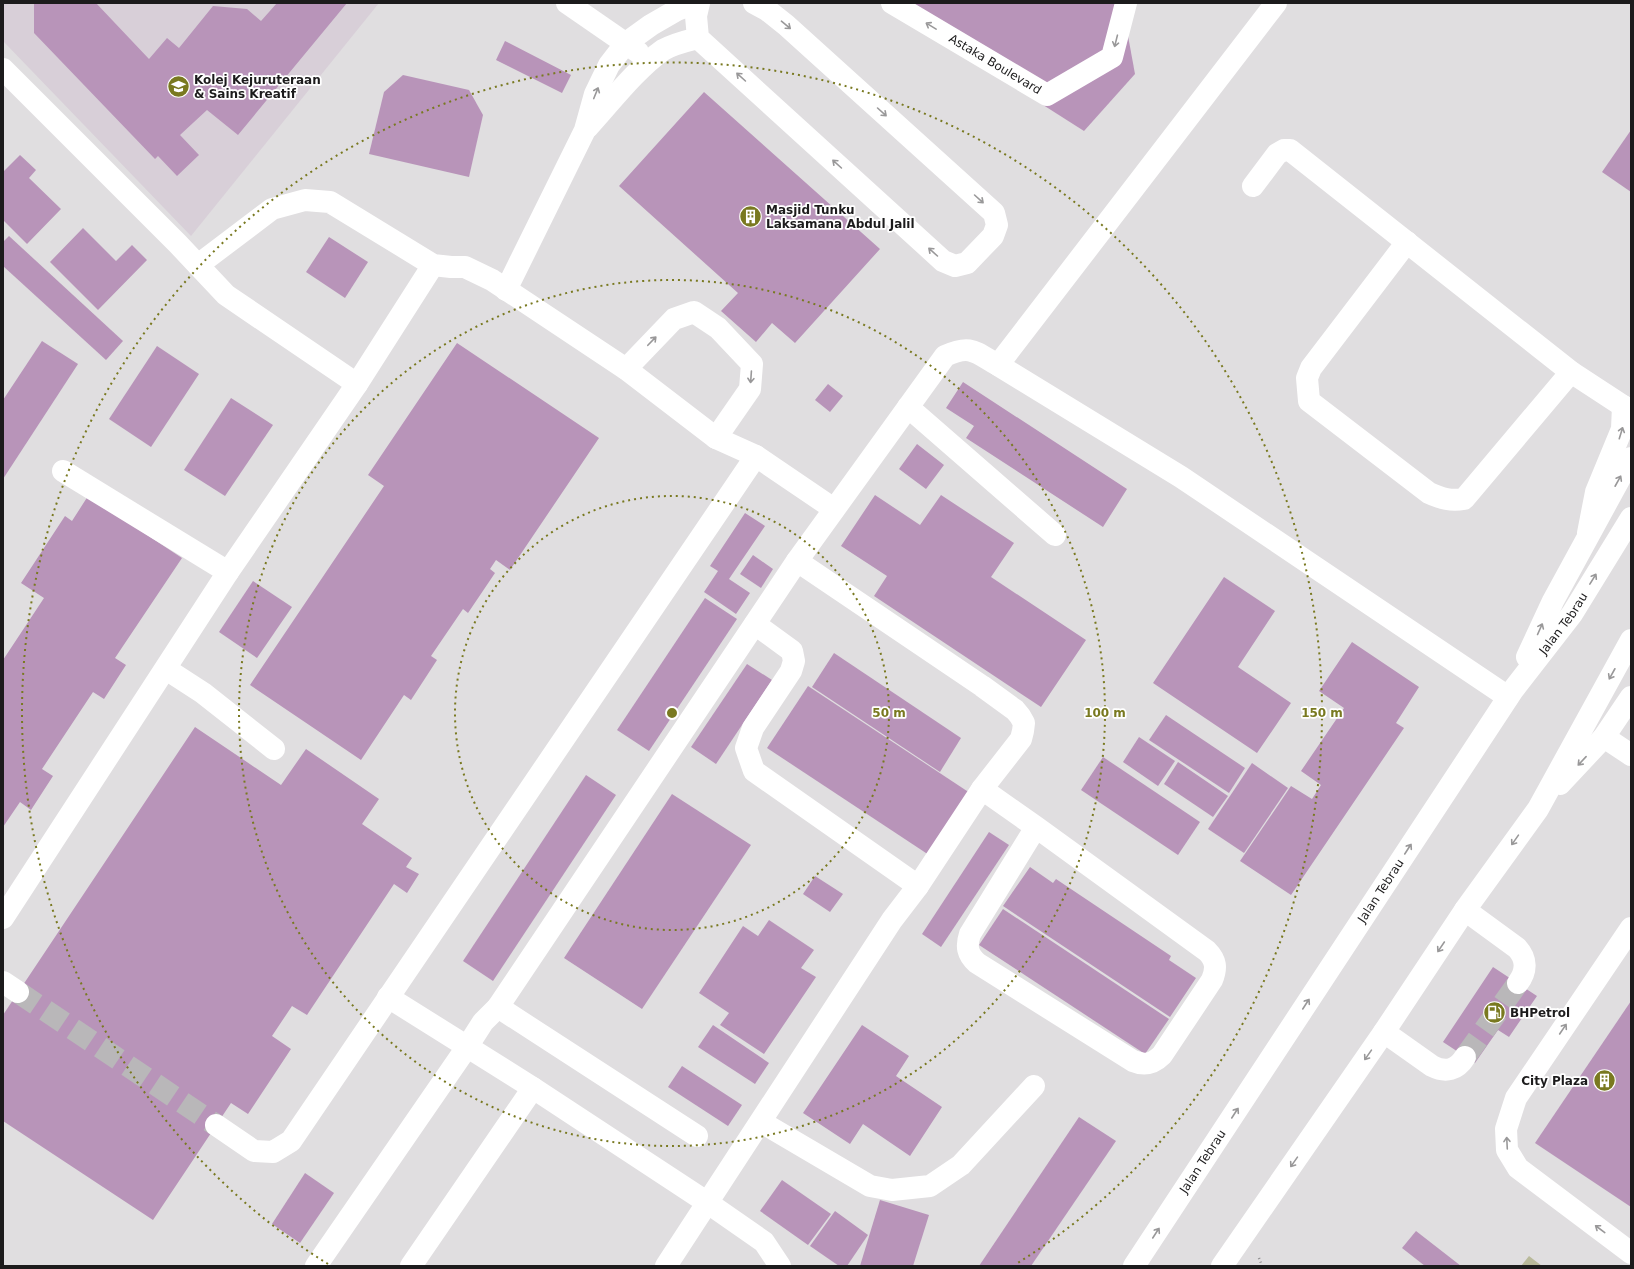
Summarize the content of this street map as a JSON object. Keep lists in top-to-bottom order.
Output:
{
  "streets": {
    "main road": ["Astaka Boulevard", "Jalan Tebrau"]
  },
  "places": {
    "school or university": ["Kolej Kejuruteraan & Sains Kreatif"],
    "building": ["Masjid Tunku Laksamana Abdul Jalil", "City Plaza"],
    "fuel station": ["BHPetrol"]
  },
  "rings": ["50 m", "100 m", "150 m"]
}
